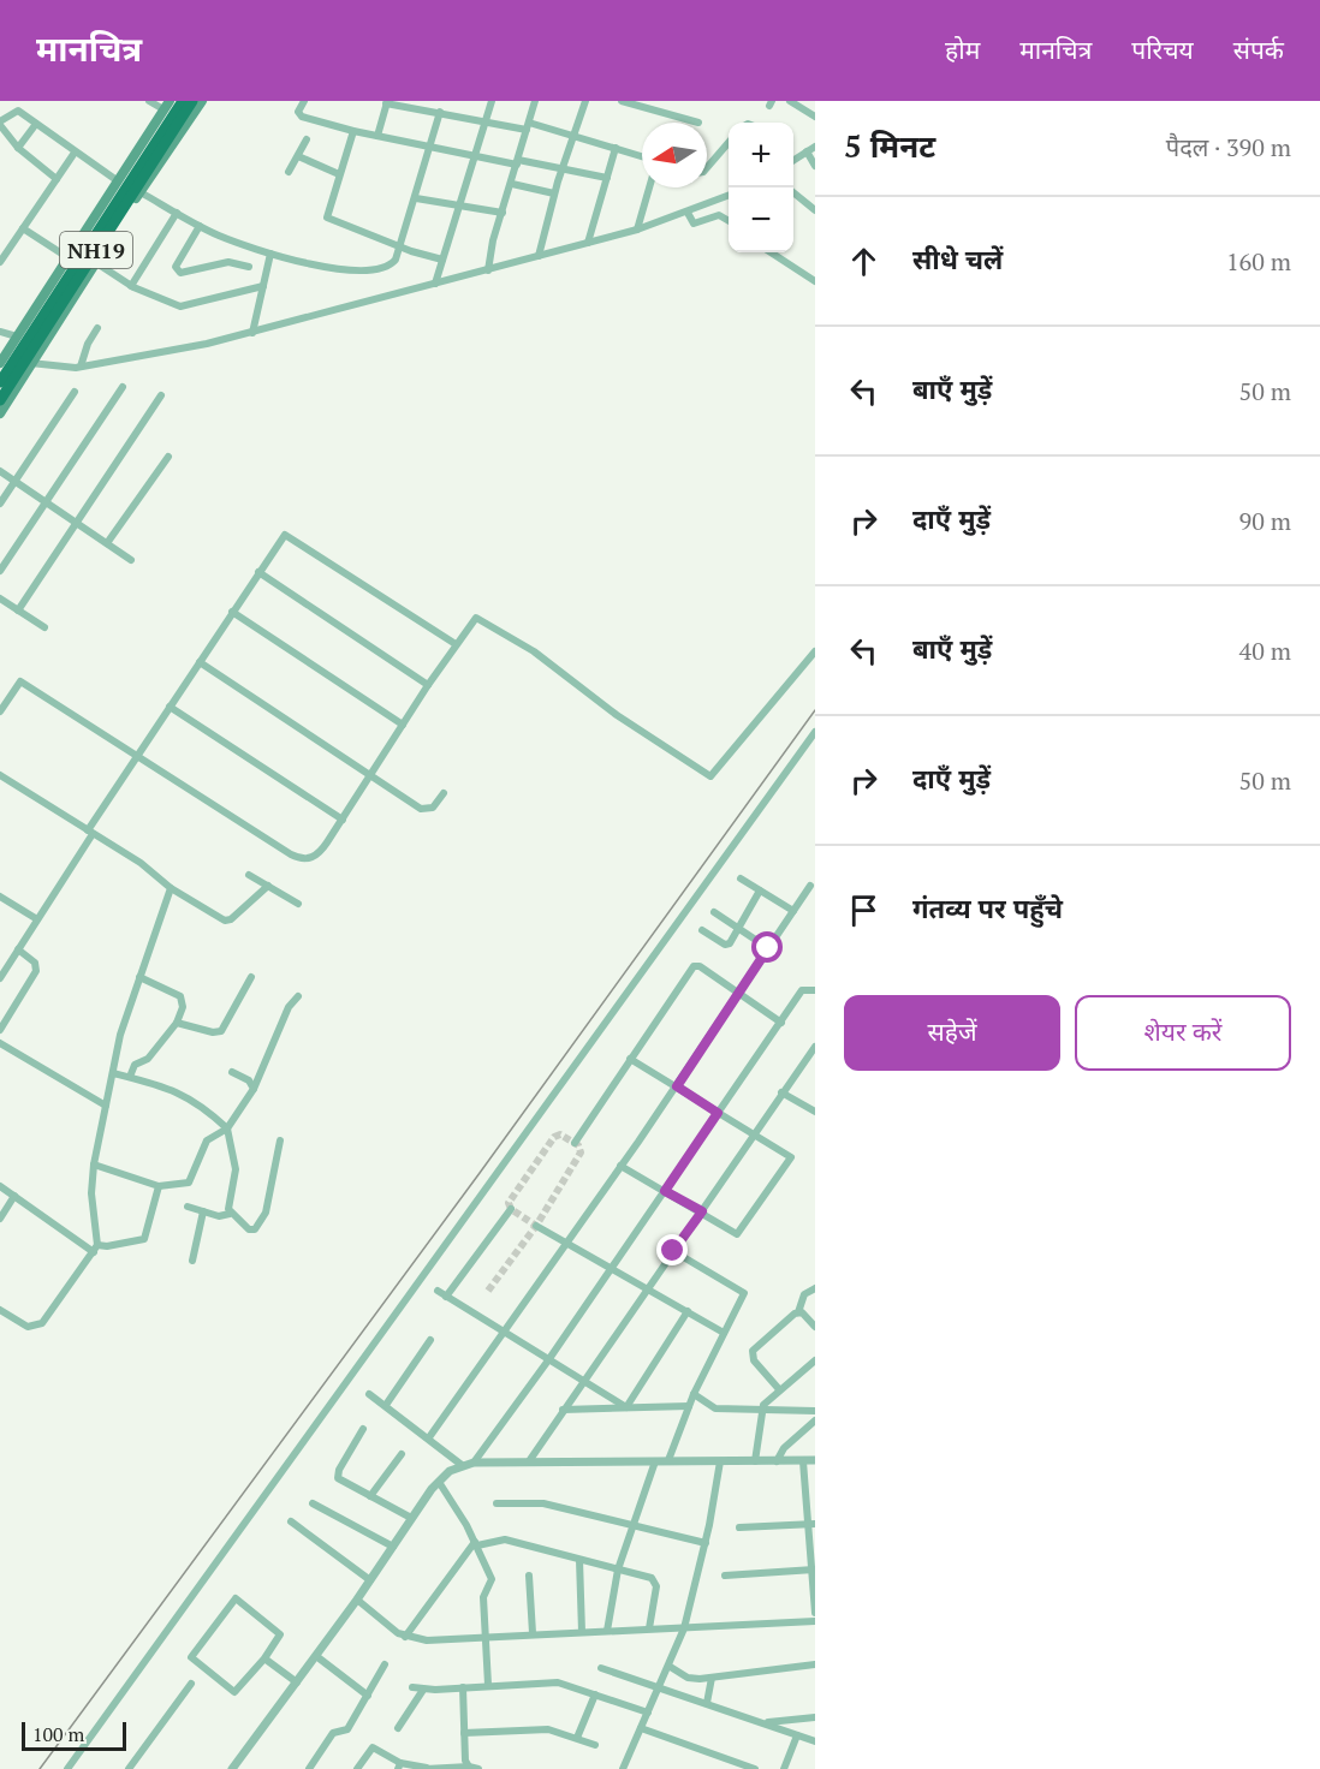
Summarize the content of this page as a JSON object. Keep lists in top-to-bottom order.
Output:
{
  "streets": {
    "highway": ["NH19"]
  },
  "scale_bar": "100 m",
  "north": "left",
  "page": {
    "header": "मानचित्र",
    "nav": [
      "होम",
      "मानचित्र",
      "परिचय",
      "संपर्क"
    ],
    "heading": ["5 मिनट", "पैदल · 390 m"],
    "map_buttons": ["+", "−"],
    "list": [
      ["सीधे चलें", "160 m"],
      ["बाएँ मुड़ें", "50 m"],
      ["दाएँ मुड़ें", "90 m"],
      ["बाएँ मुड़ें", "40 m"],
      ["दाएँ मुड़ें", "50 m"],
      "गंतव्य पर पहुँचे"
    ],
    "buttons": ["सहेजें", "शेयर करें"],
    "scale": "100 m"
  }
}
